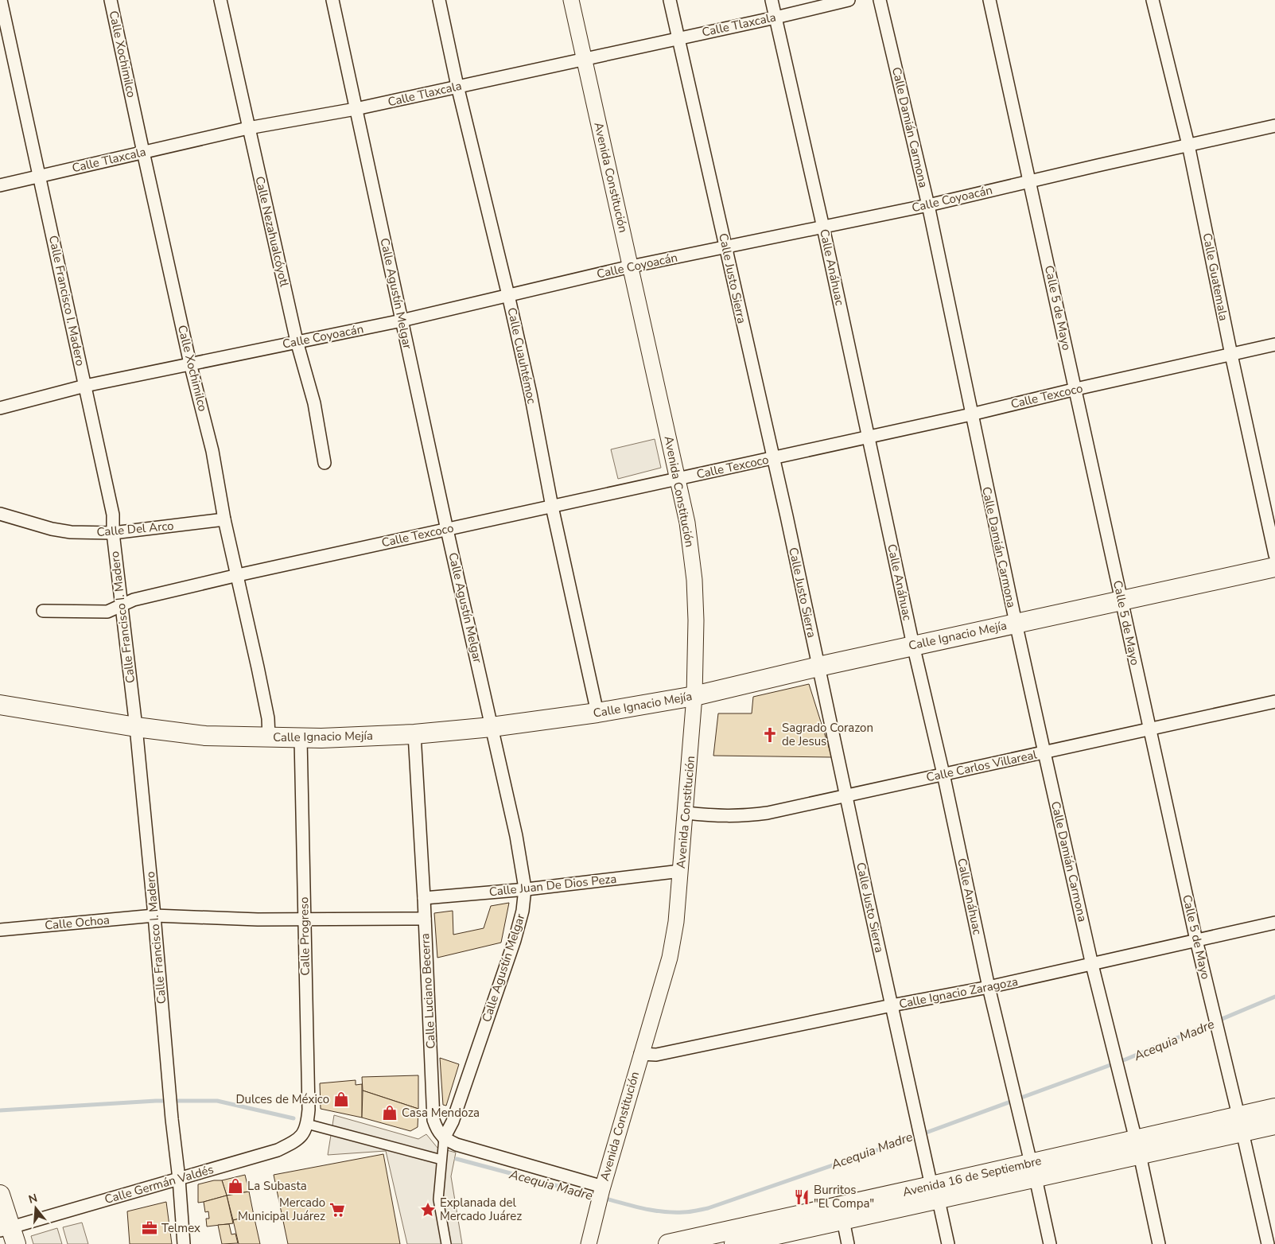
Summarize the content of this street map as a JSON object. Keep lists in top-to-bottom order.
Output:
{
  "streets": {
    "main road": ["Calle Ignacio Mejía", "Avenida 16 de Septiembre"],
    "street": [
      "Calle Tlaxcala",
      "Calle Xochimilco",
      "Calle Damián Carmona",
      "Avenida Constitución",
      "Calle Coyoacán",
      "Calle Nezahualcóyotl",
      "Calle Anáhuac",
      "Calle Guatemala",
      "Calle Justo Sierra",
      "Calle Agustín Melgar",
      "Calle Francisco I. Madero",
      "Calle 5 de Mayo",
      "Calle Cuauhtémoc",
      "Calle Texcoco",
      "Calle Del Arco",
      "Calle Carlos Villareal",
      "Calle Juan De Dios Peza",
      "Calle Ochoa",
      "Calle Progreso",
      "Calle Luciano Becerra",
      "Calle Ignacio Zaragoza",
      "Calle Germán Valdés"
    ]
  },
  "crossings": [
    ["Calle Tlaxcala", "Calle Xochimilco"],
    ["Calle Tlaxcala", "Avenida Constitución"],
    ["Calle Tlaxcala", "Calle Nezahualcóyotl"],
    ["Calle Tlaxcala", "Calle Anáhuac"],
    ["Calle Tlaxcala", "Calle Justo Sierra"],
    ["Calle Tlaxcala", "Calle Agustín Melgar"],
    ["Calle Tlaxcala", "Calle Francisco I. Madero"],
    ["Calle Tlaxcala", "Calle Cuauhtémoc"],
    ["Calle Xochimilco", "Calle Coyoacán"],
    ["Calle Xochimilco", "Calle Texcoco"],
    ["Calle Xochimilco", "Calle Del Arco"],
    ["Calle Xochimilco", "Calle Ignacio Mejía"],
    ["Calle Damián Carmona", "Calle Coyoacán"],
    ["Calle Damián Carmona", "Calle Texcoco"],
    ["Calle Damián Carmona", "Calle Ignacio Mejía"],
    ["Calle Damián Carmona", "Calle Carlos Villareal"],
    ["Calle Damián Carmona", "Calle Ignacio Zaragoza"],
    ["Calle Damián Carmona", "Avenida 16 de Septiembre"],
    ["Avenida Constitución", "Calle Coyoacán"],
    ["Avenida Constitución", "Calle Texcoco"],
    ["Avenida Constitución", "Calle Ignacio Mejía"],
    ["Avenida Constitución", "Calle Carlos Villareal"],
    ["Avenida Constitución", "Calle Juan De Dios Peza"],
    ["Avenida Constitución", "Calle Ignacio Zaragoza"],
    ["Calle Coyoacán", "Calle Nezahualcóyotl"],
    ["Calle Coyoacán", "Calle Anáhuac"],
    ["Calle Coyoacán", "Calle Guatemala"],
    ["Calle Coyoacán", "Calle Justo Sierra"],
    ["Calle Coyoacán", "Calle Agustín Melgar"],
    ["Calle Coyoacán", "Calle Francisco I. Madero"],
    ["Calle Coyoacán", "Calle 5 de Mayo"],
    ["Calle Coyoacán", "Calle Cuauhtémoc"],
    ["Calle Anáhuac", "Calle Texcoco"],
    ["Calle Anáhuac", "Calle Ignacio Mejía"],
    ["Calle Anáhuac", "Calle Carlos Villareal"],
    ["Calle Anáhuac", "Calle Ignacio Zaragoza"],
    ["Calle Anáhuac", "Avenida 16 de Septiembre"],
    ["Calle Guatemala", "Calle Texcoco"],
    ["Calle Justo Sierra", "Calle Texcoco"],
    ["Calle Justo Sierra", "Calle Ignacio Mejía"],
    ["Calle Justo Sierra", "Calle Carlos Villareal"],
    ["Calle Justo Sierra", "Calle Ignacio Zaragoza"],
    ["Calle Justo Sierra", "Avenida 16 de Septiembre"],
    ["Calle Agustín Melgar", "Calle Texcoco"],
    ["Calle Agustín Melgar", "Calle Ignacio Mejía"],
    ["Calle Agustín Melgar", "Calle Juan De Dios Peza"],
    ["Calle Agustín Melgar", "Calle Luciano Becerra"],
    ["Calle Francisco I. Madero", "Calle Texcoco"],
    ["Calle Francisco I. Madero", "Calle Del Arco"],
    ["Calle Francisco I. Madero", "Calle Ignacio Mejía"],
    ["Calle Francisco I. Madero", "Calle Ochoa"],
    ["Calle Francisco I. Madero", "Calle Germán Valdés"],
    ["Calle 5 de Mayo", "Calle Texcoco"],
    ["Calle 5 de Mayo", "Calle Ignacio Mejía"],
    ["Calle 5 de Mayo", "Calle Carlos Villareal"],
    ["Calle 5 de Mayo", "Calle Ignacio Zaragoza"],
    ["Calle 5 de Mayo", "Avenida 16 de Septiembre"],
    ["Calle Cuauhtémoc", "Calle Texcoco"],
    ["Calle Cuauhtémoc", "Calle Ignacio Mejía"],
    ["Calle Ignacio Mejía", "Calle Progreso"],
    ["Calle Ignacio Mejía", "Calle Luciano Becerra"],
    ["Calle Juan De Dios Peza", "Calle Luciano Becerra"],
    ["Calle Progreso", "Calle Germán Valdés"]
  ],
  "water": ["Acequia Madre"],
  "places": {
    "church": ["Sagrado Corazon de Jesus"],
    "shop": ["Dulces de México", "Casa Mendoza", "La Subasta"],
    "restaurant": ["Burritos \"El Compa\""],
    "supermarket": ["Mercado Municipal Juárez"],
    "place": ["Explanada del Mercado Juárez"],
    "office": ["Telmex"]
  },
  "north": "top"
}
